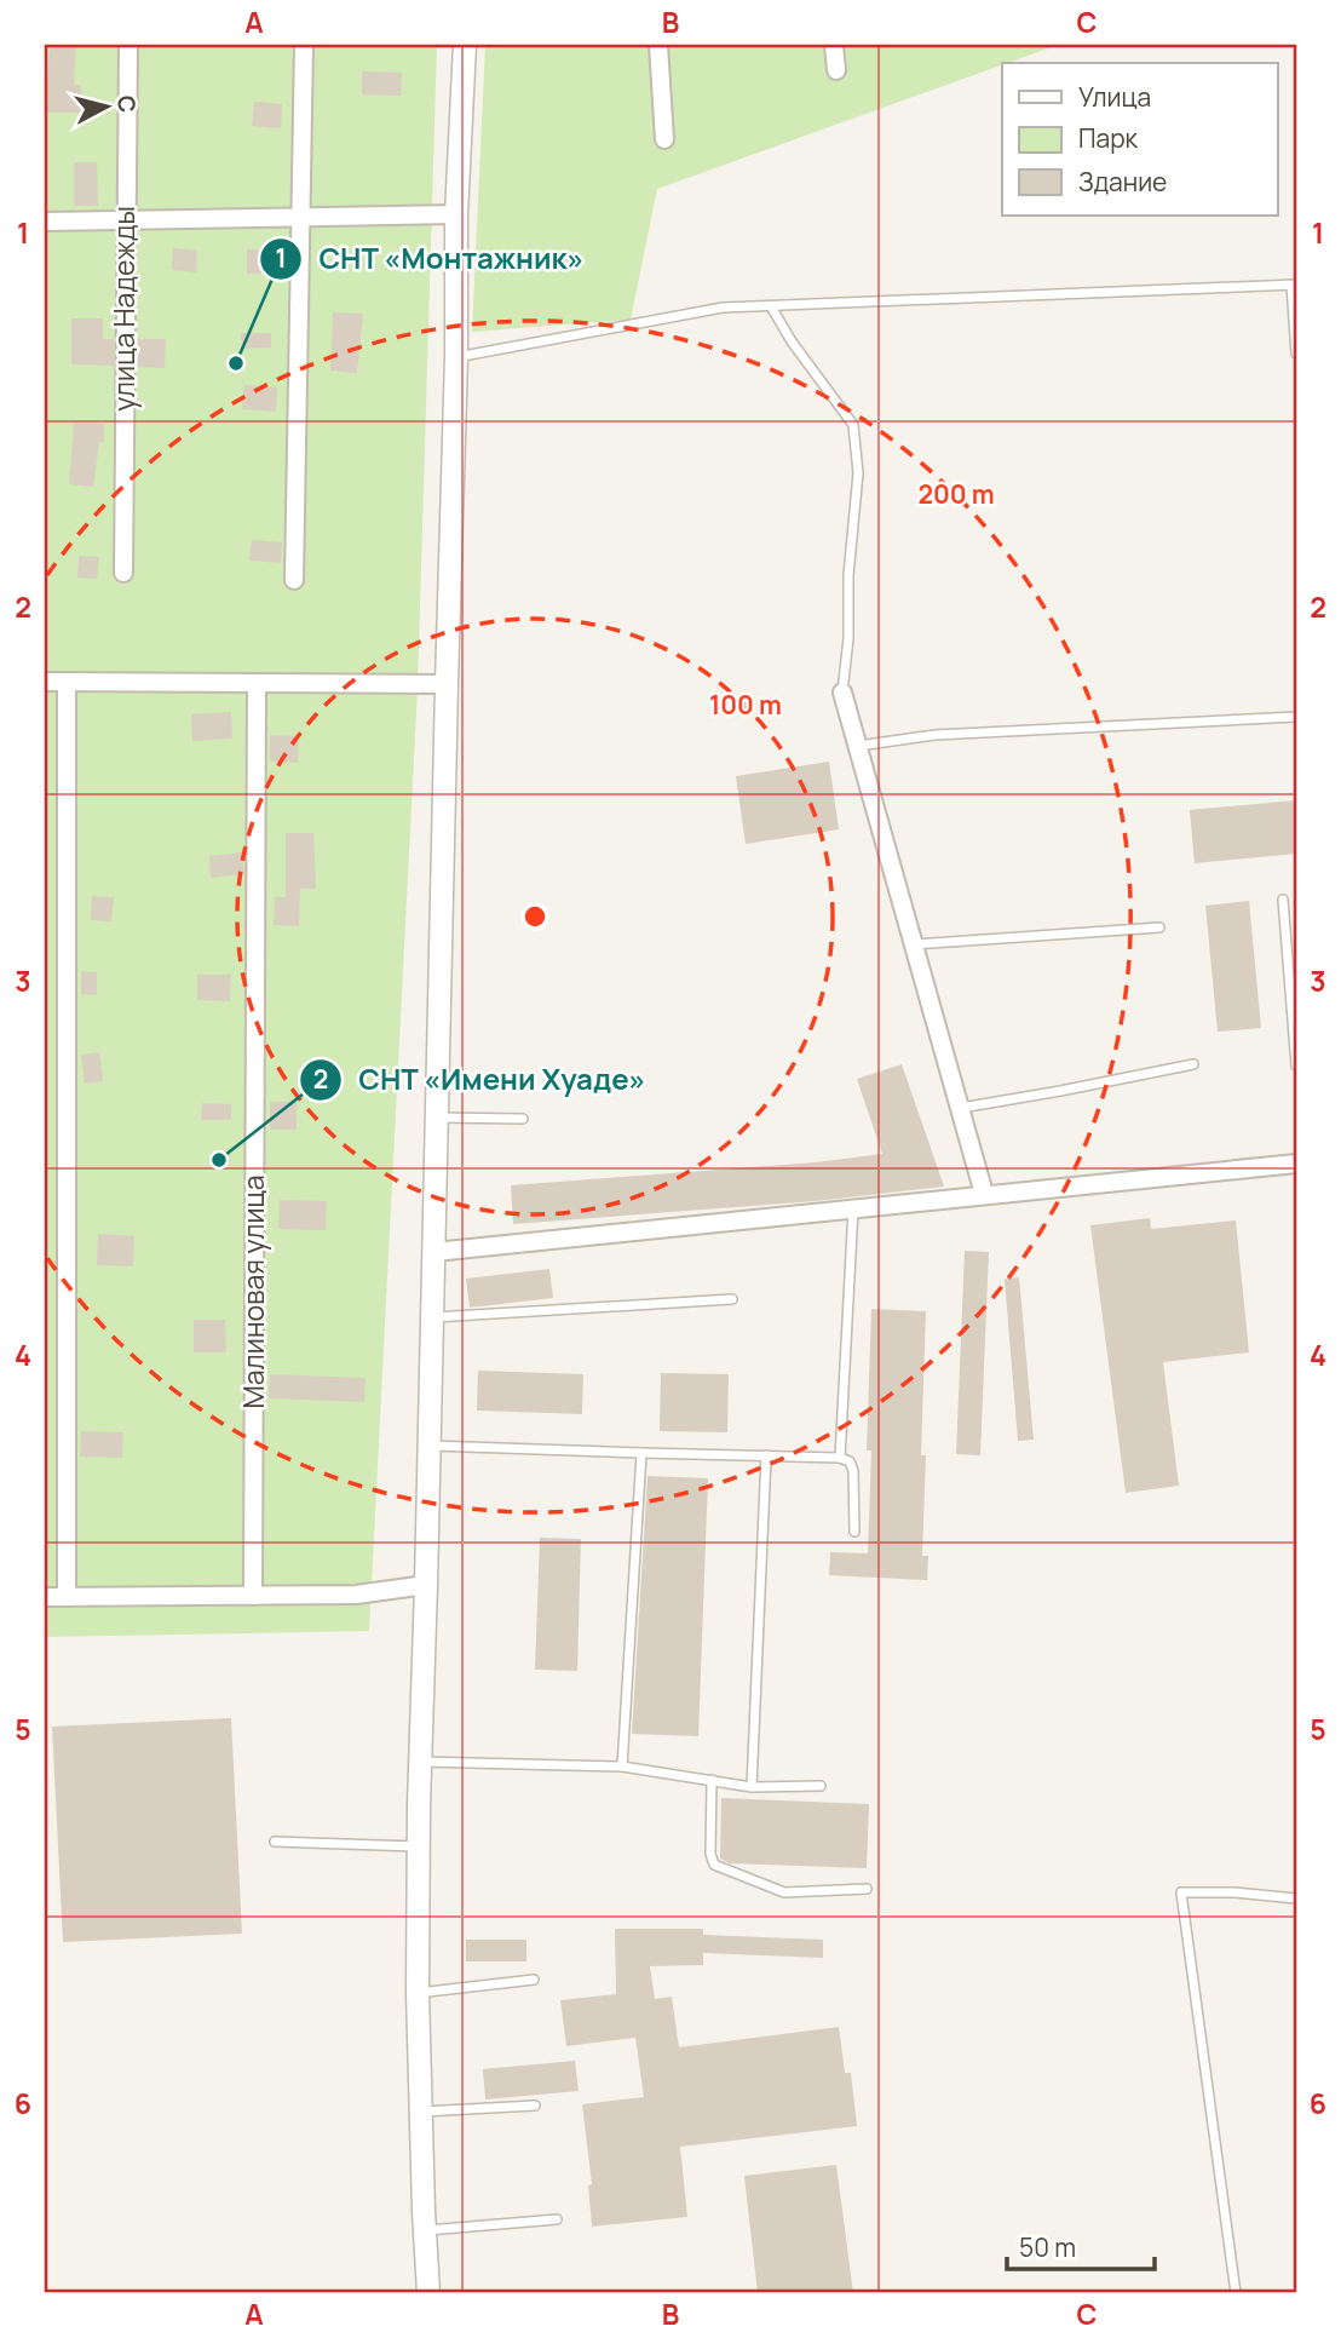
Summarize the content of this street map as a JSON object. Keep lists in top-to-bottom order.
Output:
{
  "streets": {
    "street": ["улица Надежды", "Малиновая улица"]
  },
  "places": ["СНТ «Монтажник»", "СНТ «Имени Хуаде»"],
  "legend": ["Улица", "Парк", "Здание"],
  "scale_bar": "50 m",
  "north": "right",
  "grid": {
    "columns": ["A", "B", "C"],
    "rows": [
      "1",
      "2",
      "3",
      "4",
      "5",
      "6"
    ]
  },
  "rings": ["200 m", "100 m"]
}
